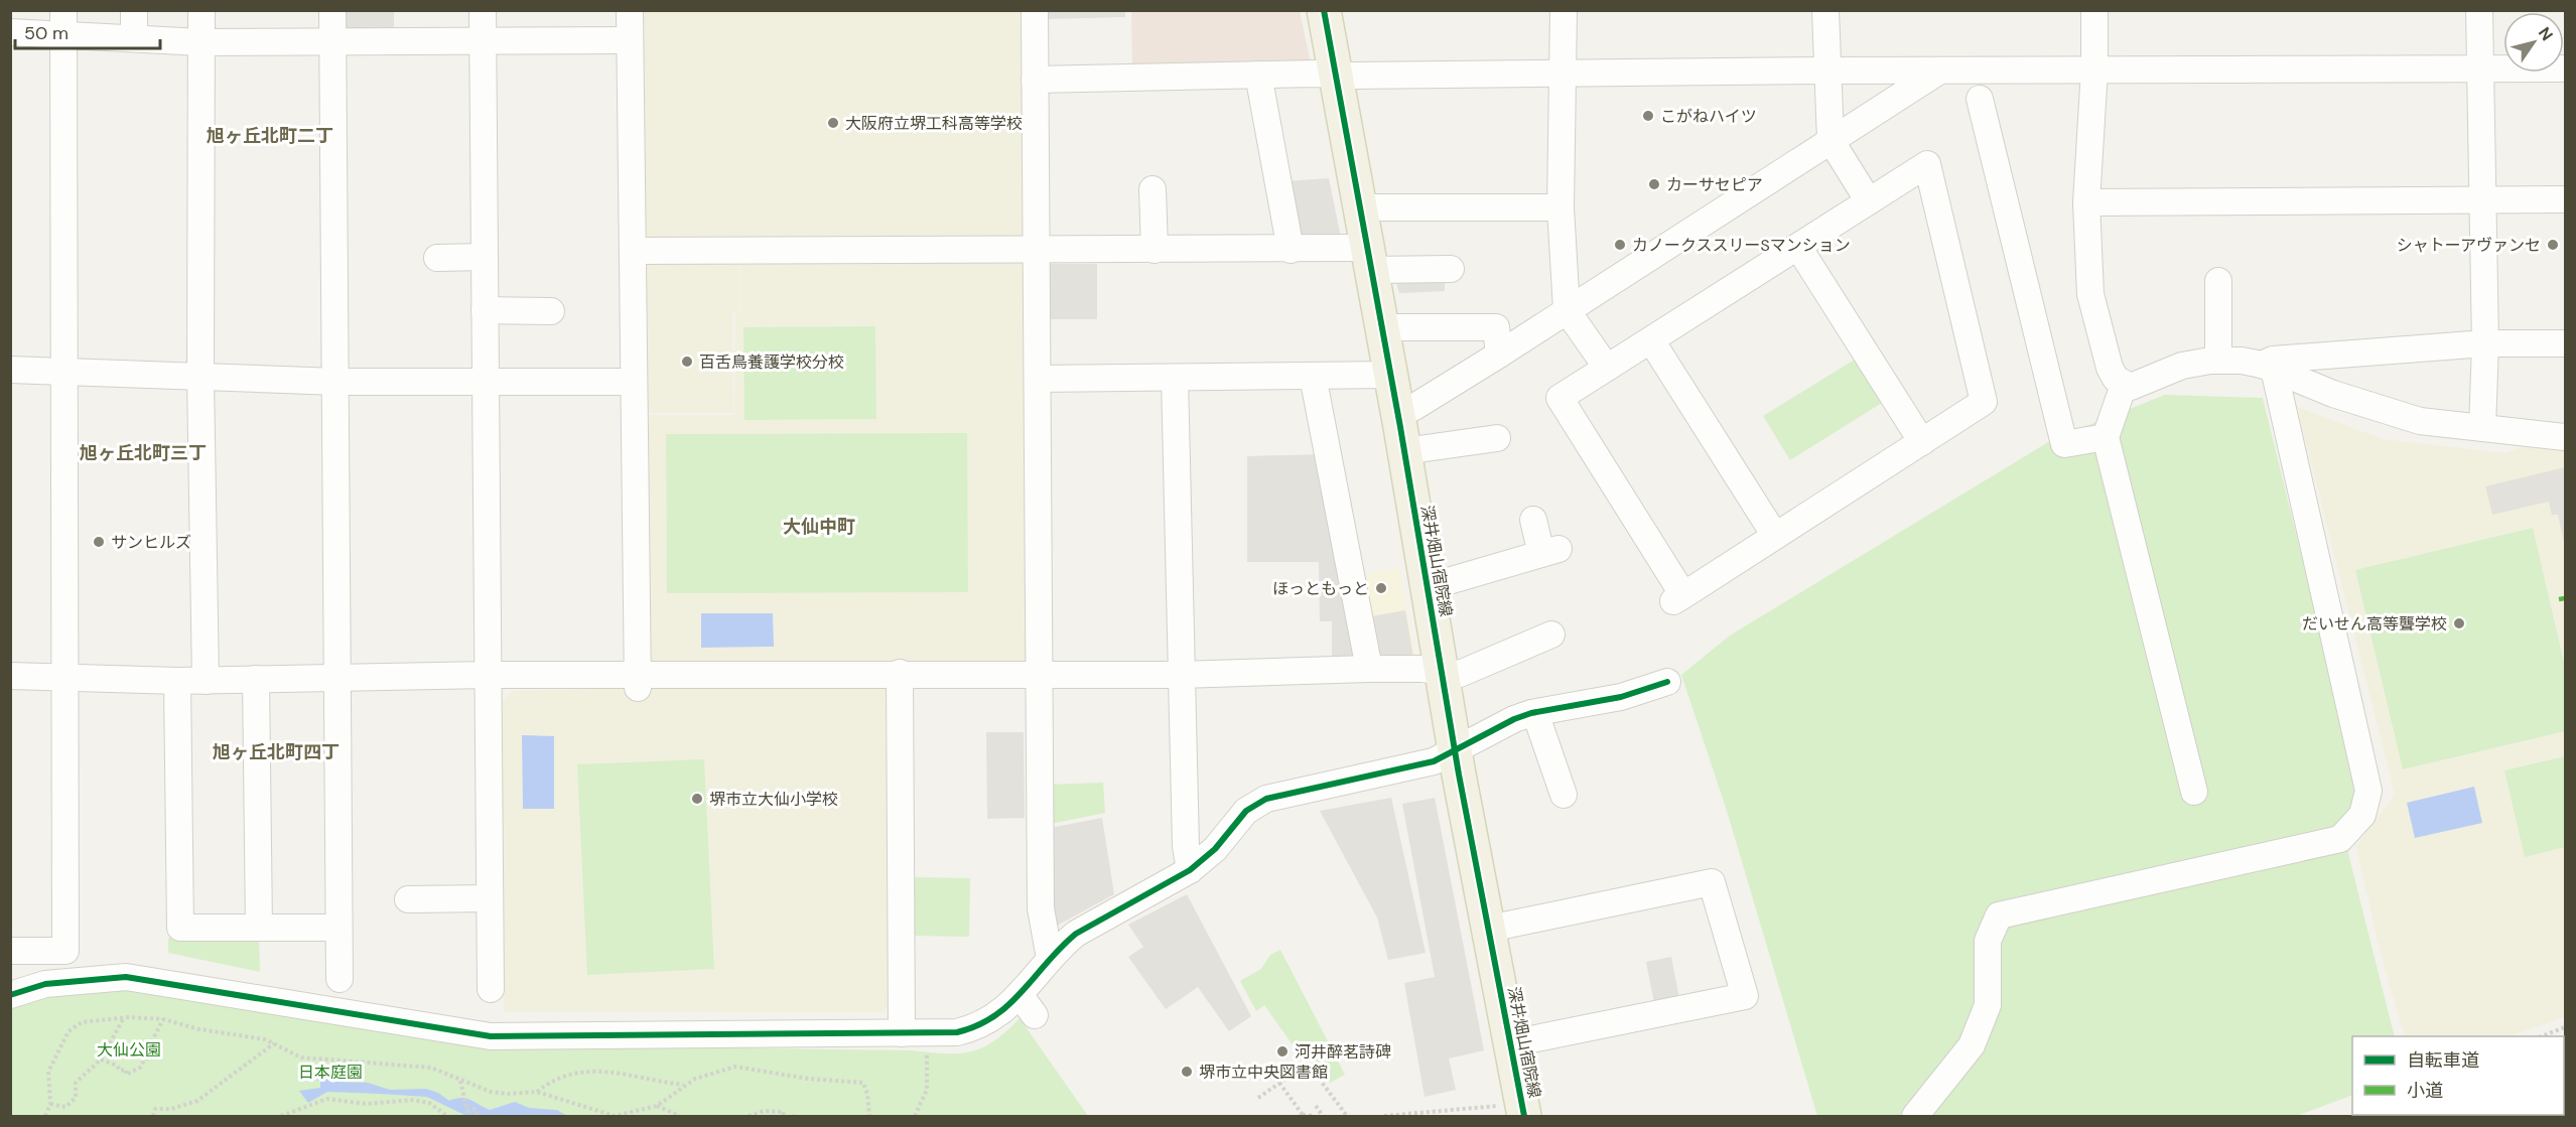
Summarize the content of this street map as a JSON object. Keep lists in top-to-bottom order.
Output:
{
  "streets": {
    "main road": ["深井畑山宿院線"]
  },
  "districts": [
    "旭ヶ丘北町二丁",
    "旭ヶ丘北町三丁",
    "大仙中町",
    "旭ヶ丘北町四丁"
  ],
  "parks": ["大仙公園", "日本庭園"],
  "places": [
    "こがねハイツ",
    "大阪府立堺工科高等学校",
    "カーサセピア",
    "カノークススリーSマンション",
    "シャトーアヴァンセ",
    "百舌鳥養護学校分校",
    "サンヒルズ",
    "ほっともっと",
    "だいせん高等聾学校",
    "堺市立大仙小学校",
    "河井醉茗詩碑",
    "堺市立中央図書館"
  ],
  "legend": ["自転車道", "小道"],
  "scale_bar": "50 m",
  "north": "top right"
}
